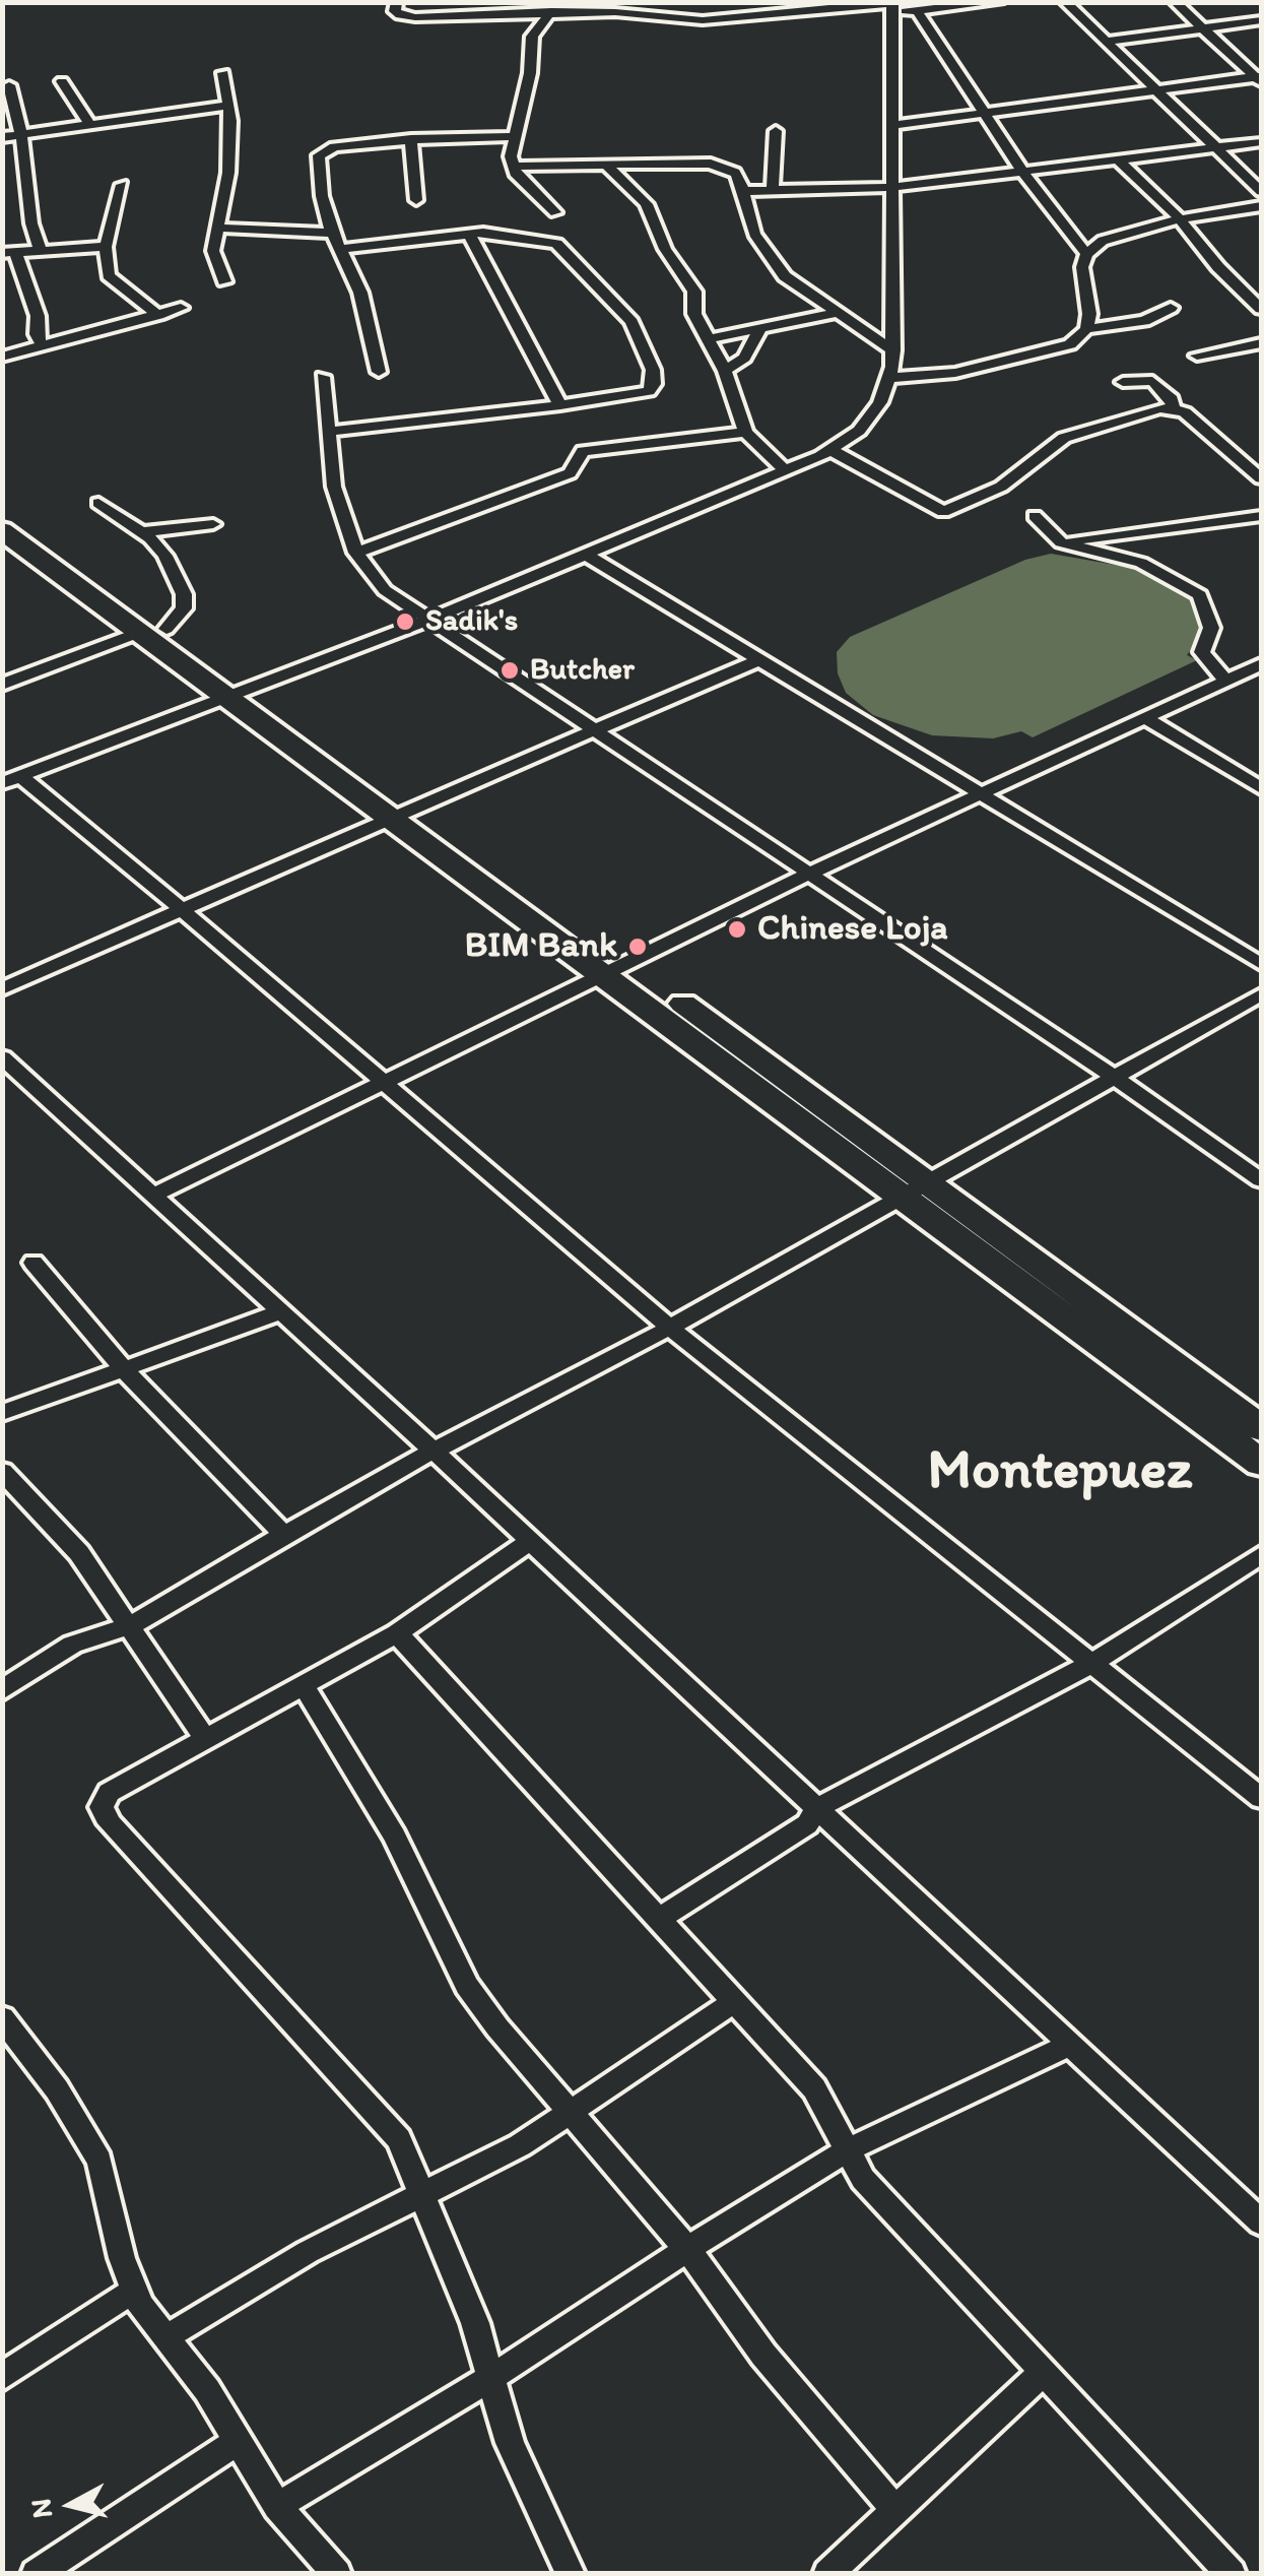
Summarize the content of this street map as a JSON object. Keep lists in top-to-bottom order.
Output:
{
  "districts": ["Montepuez"],
  "places": [
    "Sadik's",
    "Butcher",
    "Chinese Loja",
    "BIM Bank"
  ],
  "north": "left"
}
